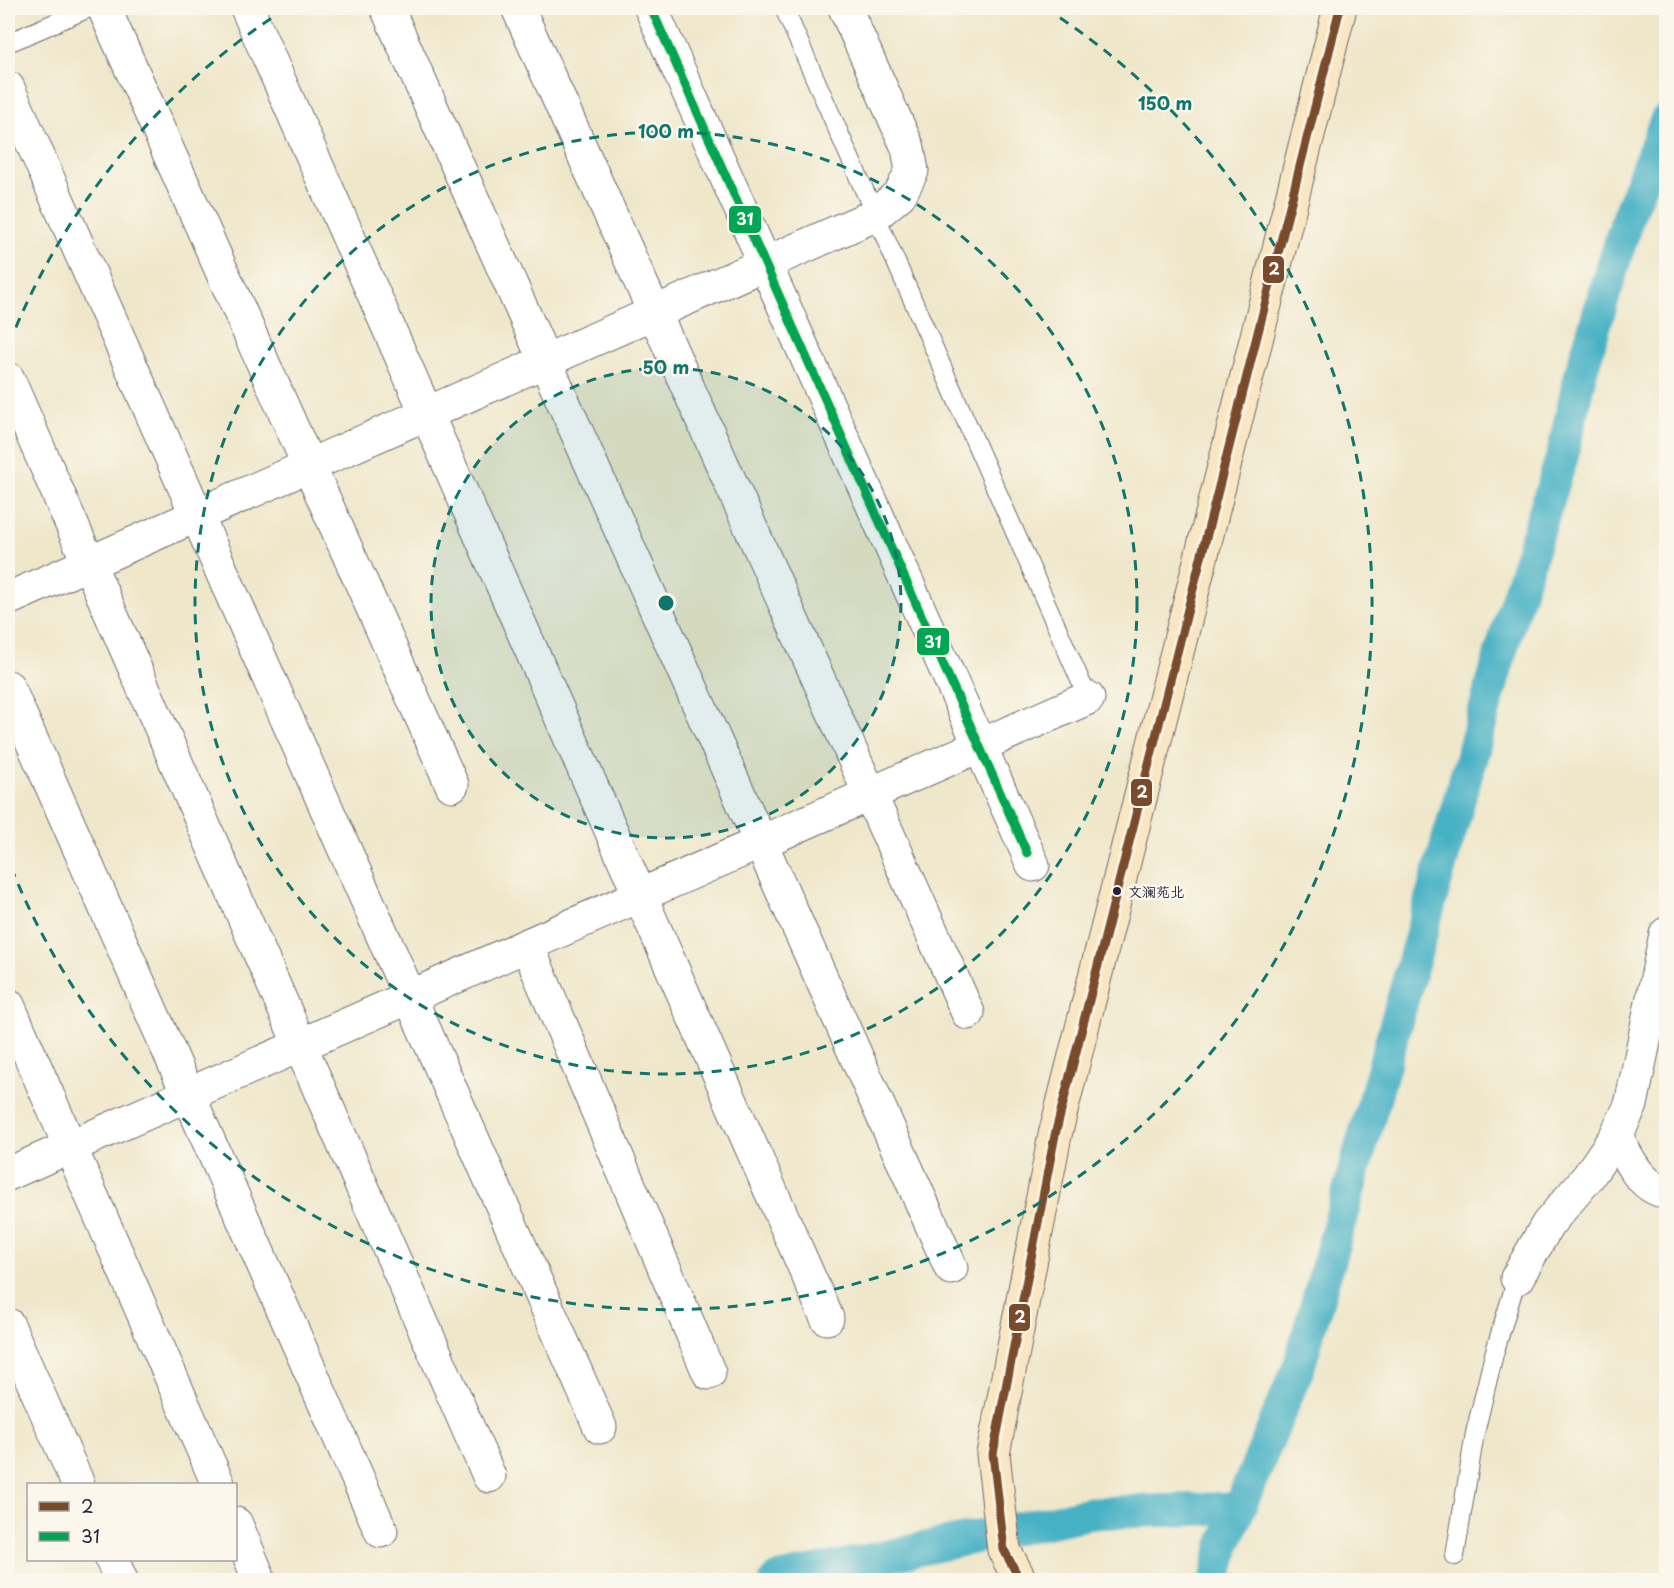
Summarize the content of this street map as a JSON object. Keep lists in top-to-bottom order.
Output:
{
  "places": ["文澜苑北"],
  "lines": ["transit line 2", "transit line 31"],
  "legend": ["2", "31"],
  "rings": ["150 m", "100 m", "50 m"]
}
